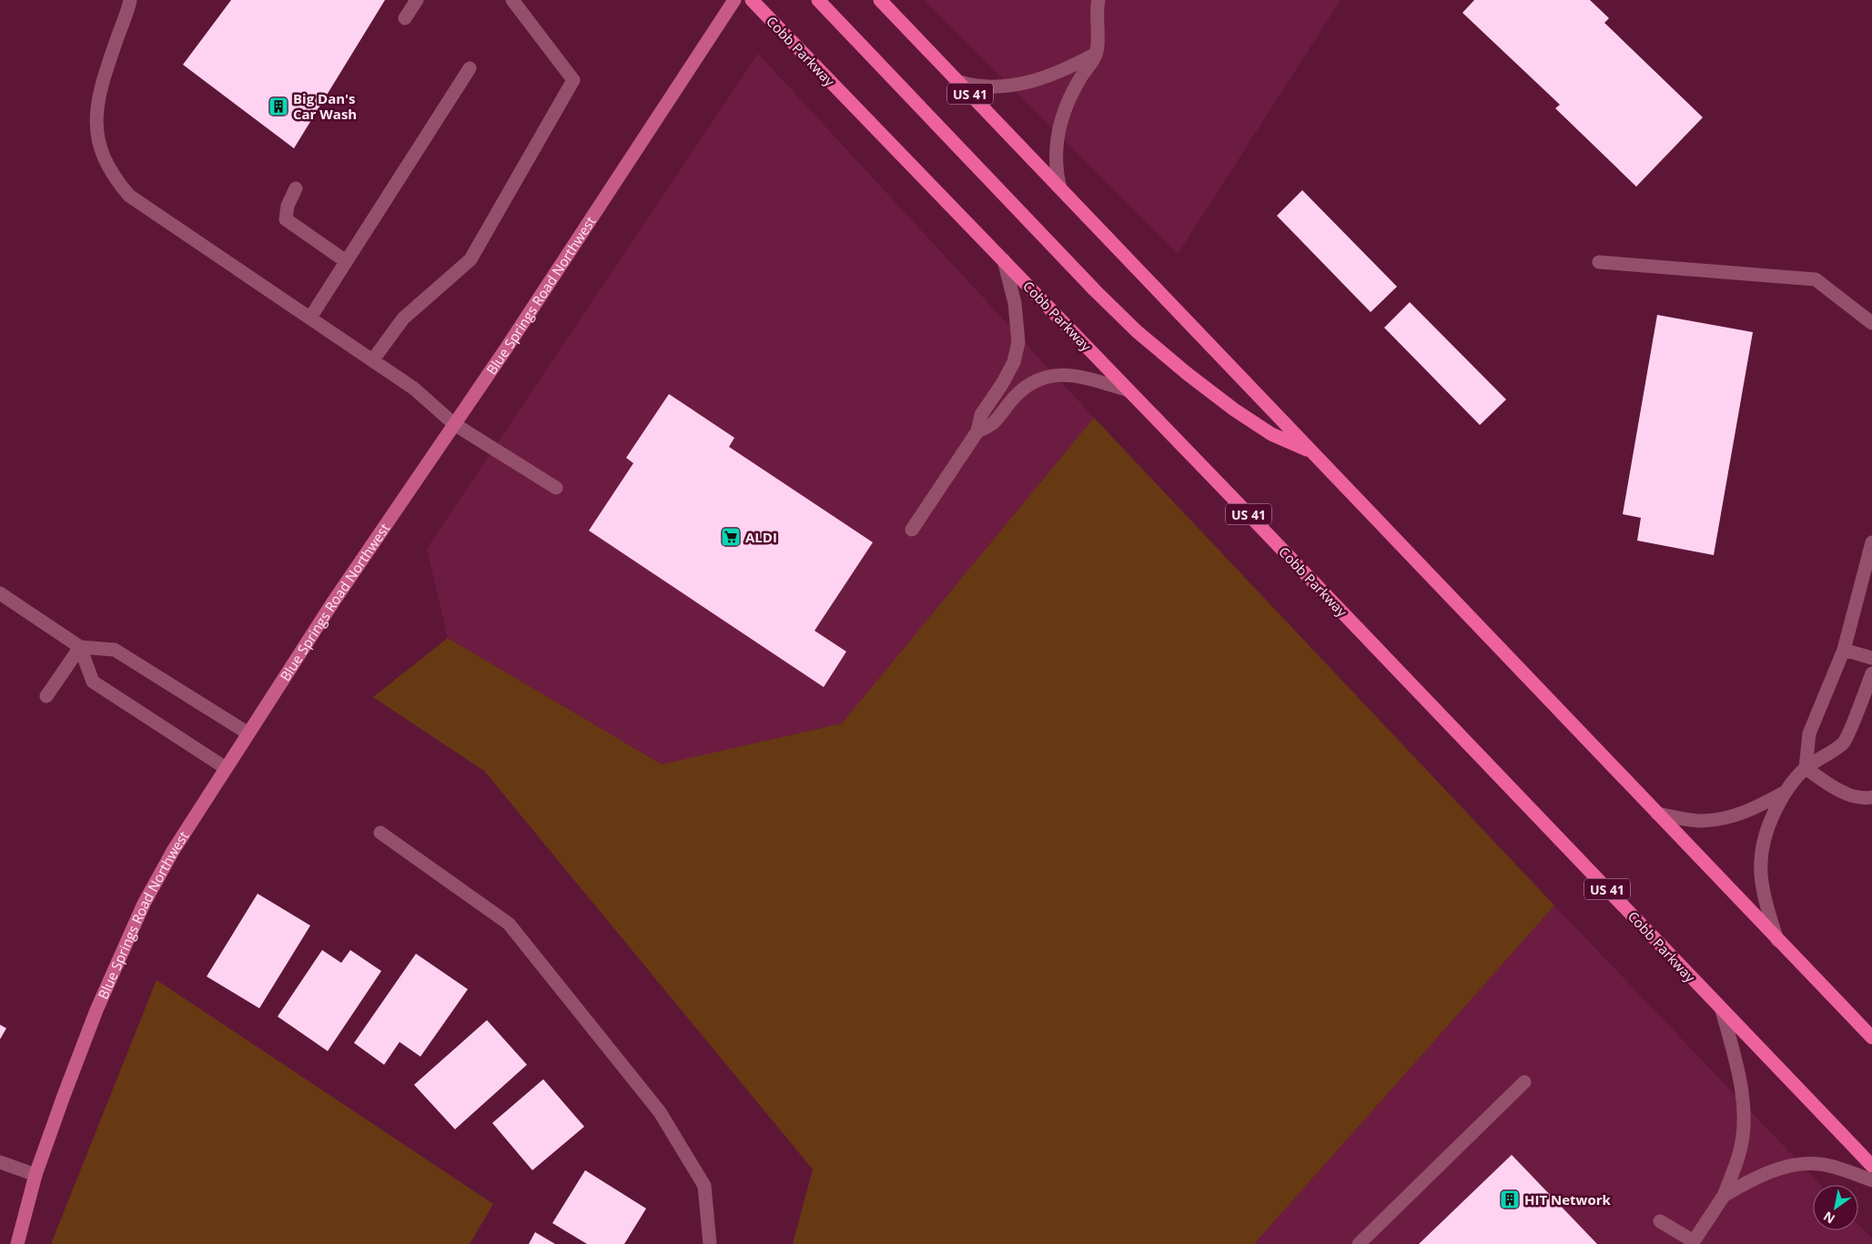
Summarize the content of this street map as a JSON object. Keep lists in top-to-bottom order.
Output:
{
  "streets": {
    "main road": ["Cobb Parkway", "US 41"],
    "street": ["Blue Springs Road Northwest"]
  },
  "places": {
    "building": ["Big Dan's Car Wash", "HIT Network"],
    "supermarket": ["ALDI"]
  },
  "north": "bottom left"
}
